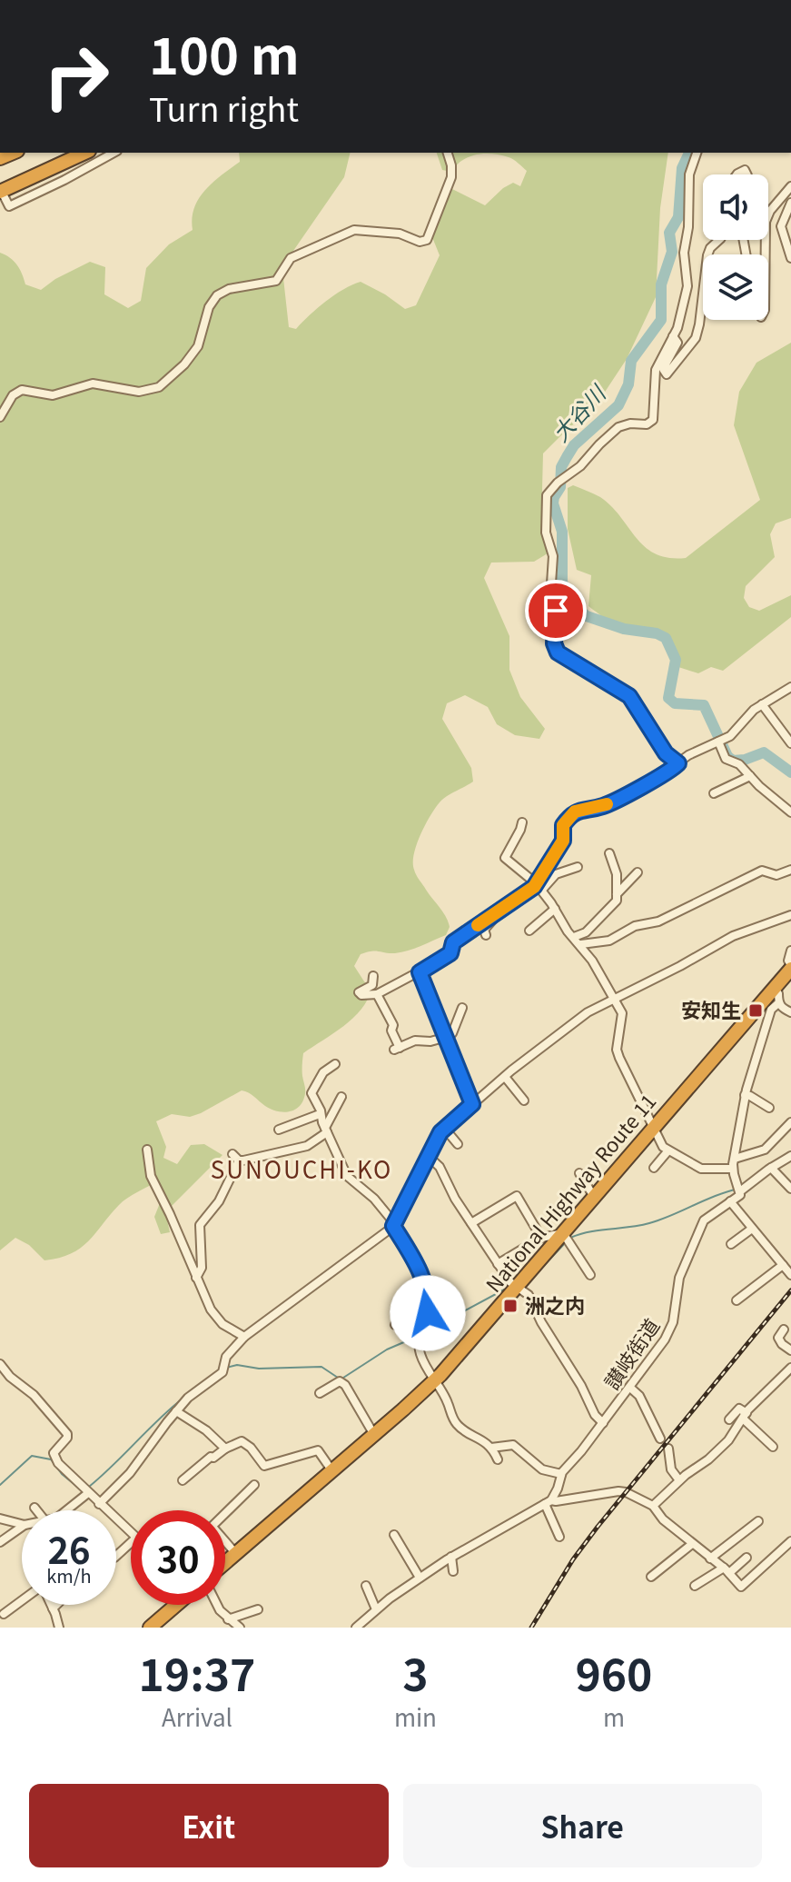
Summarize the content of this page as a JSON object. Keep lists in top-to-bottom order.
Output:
{
  "streets": {
    "highway": ["National Highway Route 11"],
    "street": ["讃岐街道"]
  },
  "districts": ["SUNOUCHI-KO"],
  "water": ["大谷川"],
  "places": {
    "transit": ["安知生", "洲之内"]
  },
  "page": {
    "turn": ["100 m", "Turn right"],
    "speed": "26 km/h",
    "limit": "30",
    "eta": [
      "19:37",
      "Arrival",
      "3",
      "min",
      "960",
      "m"
    ],
    "buttons": ["Exit", "Share"]
  }
}
